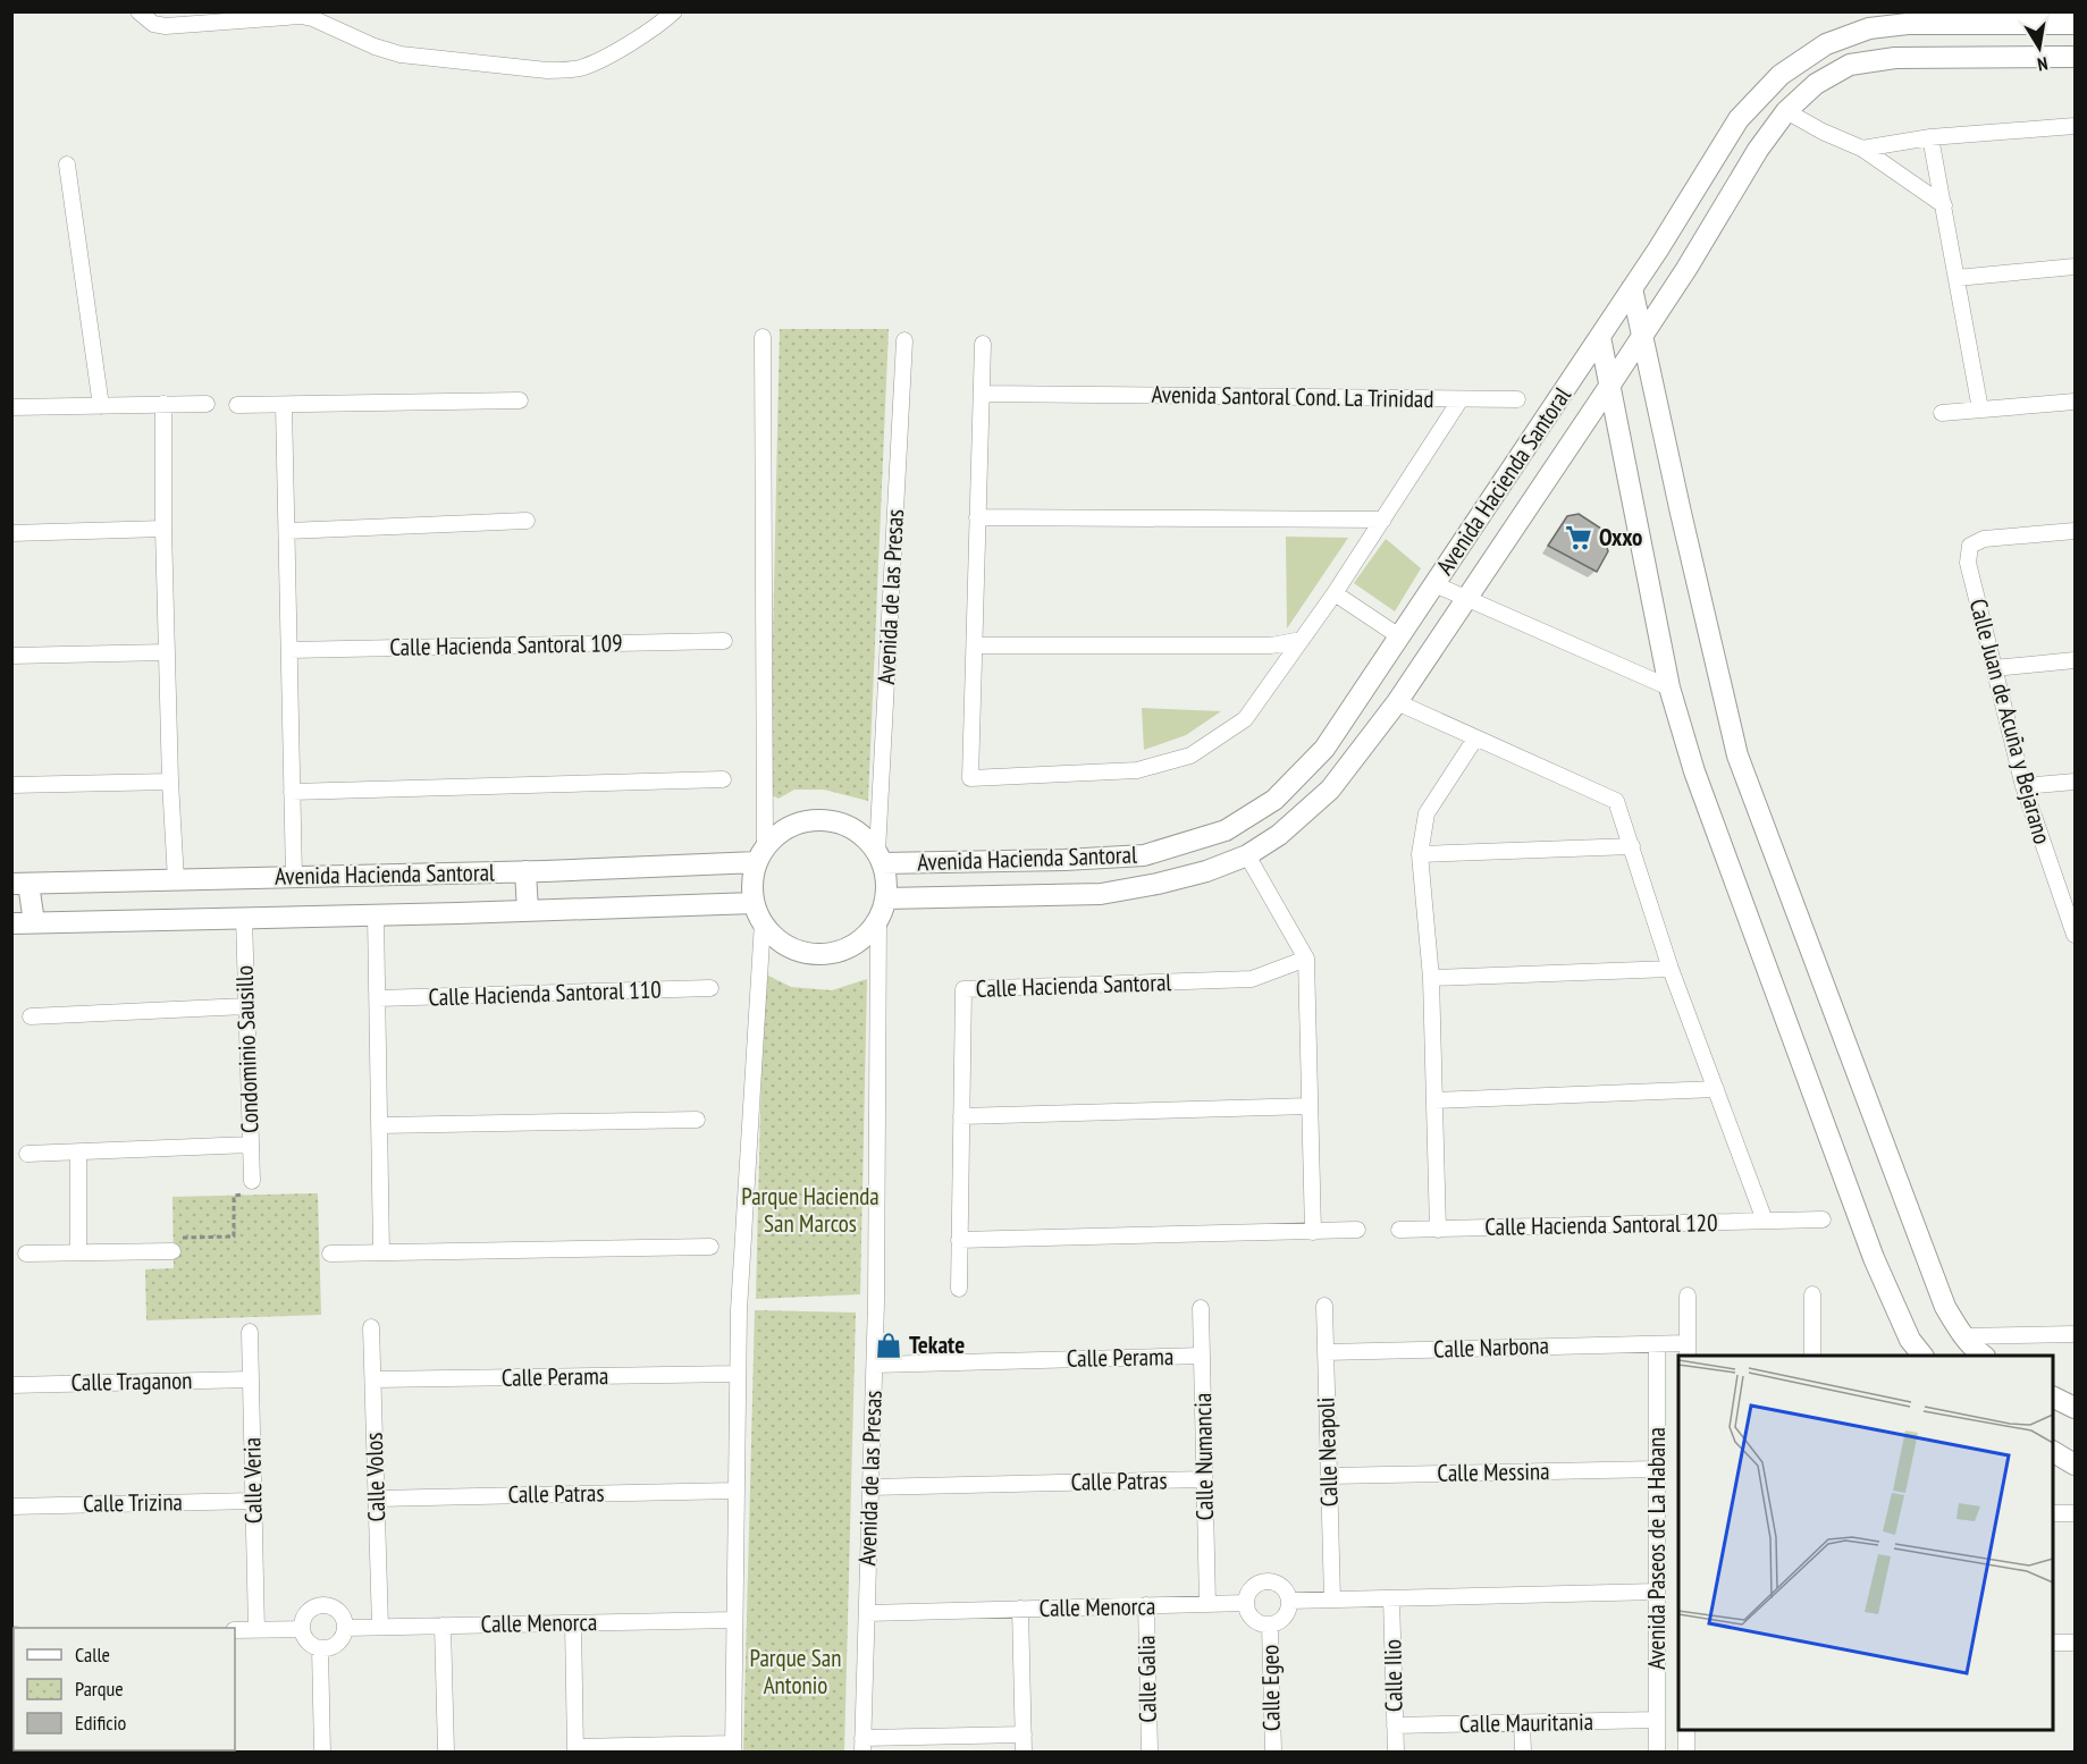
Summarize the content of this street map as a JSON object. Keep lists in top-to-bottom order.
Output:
{
  "streets": {
    "street": [
      "Avenida Santoral Cond. La Trinidad",
      "Avenida Hacienda Santoral",
      "Avenida de las Presas",
      "Calle Hacienda Santoral 109",
      "Calle Juan de Acuña y Bejarano",
      "Calle Hacienda Santoral",
      "Calle Hacienda Santoral 110",
      "Condominio Sausillo",
      "Calle Hacienda Santoral 120",
      "Calle Narbona",
      "Calle Perama",
      "Calle Traganon",
      "Calle Neapoli",
      "Calle Numancia",
      "Calle Messina",
      "Calle Volos",
      "Calle Veria",
      "Calle Patras",
      "Calle Trizina",
      "Avenida Paseos de La Habana",
      "Calle Menorca",
      "Calle Ilio",
      "Calle Galia",
      "Calle Egeo",
      "Calle Mauritania"
    ]
  },
  "crossings": [
    ["Avenida Hacienda Santoral", "Avenida de las Presas"],
    ["Avenida Hacienda Santoral", "Condominio Sausillo"],
    ["Avenida de las Presas", "Calle Perama"],
    ["Avenida de las Presas", "Calle Patras"],
    ["Avenida de las Presas", "Calle Menorca"],
    ["Calle Narbona", "Calle Neapoli"],
    ["Calle Narbona", "Avenida Paseos de La Habana"],
    ["Calle Perama", "Calle Numancia"],
    ["Calle Perama", "Calle Volos"],
    ["Calle Traganon", "Calle Veria"],
    ["Calle Neapoli", "Calle Messina"],
    ["Calle Numancia", "Calle Patras"],
    ["Calle Numancia", "Calle Menorca"],
    ["Calle Messina", "Avenida Paseos de La Habana"],
    ["Calle Volos", "Calle Patras"],
    ["Calle Volos", "Calle Menorca"],
    ["Calle Veria", "Calle Trizina"],
    ["Avenida Paseos de La Habana", "Calle Mauritania"],
    ["Calle Menorca", "Calle Galia"],
    ["Calle Menorca", "Calle Egeo"],
    ["Calle Ilio", "Calle Mauritania"]
  ],
  "parks": ["Parque Hacienda San Marcos", "Parque San Antonio"],
  "places": {
    "supermarket": ["Oxxo"],
    "shop": ["Tekate"]
  },
  "legend": ["Calle", "Parque", "Edificio"],
  "north": "bottom"
}
